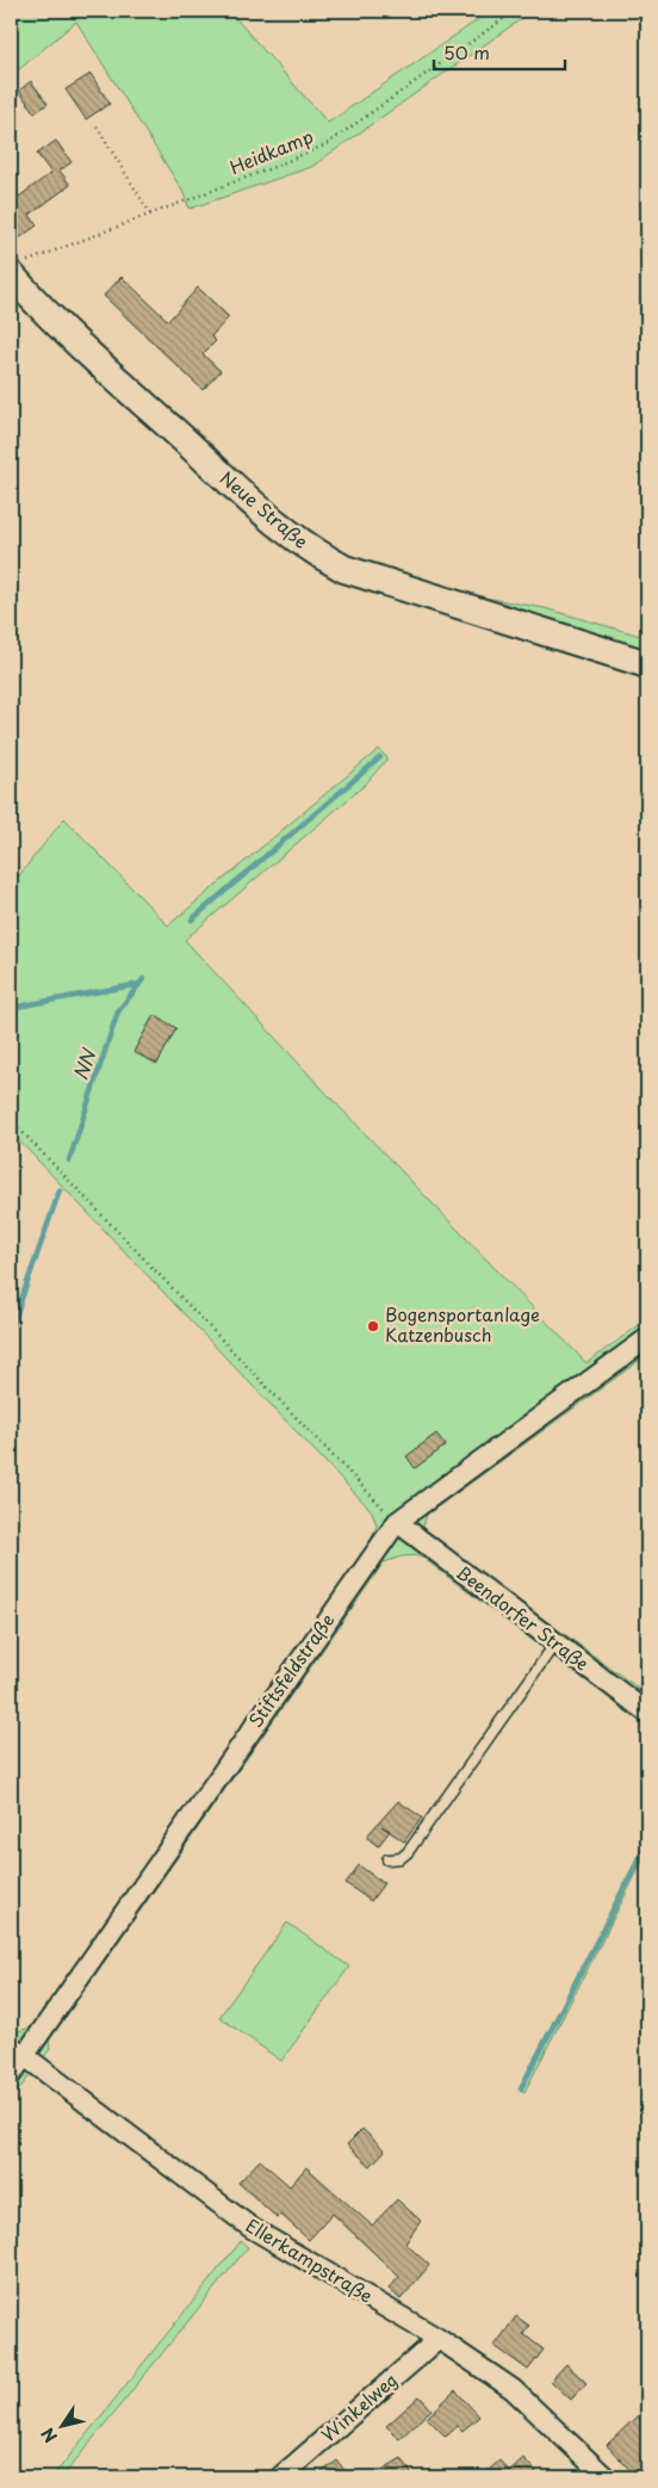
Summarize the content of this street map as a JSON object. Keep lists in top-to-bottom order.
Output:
{
  "streets": {
    "street": [
      "Neue Straße",
      "Beendorfer Straße",
      "Stiftsfeldstraße",
      "Ellerkampstraße",
      "Winkelweg"
    ],
    "path": ["Heidkamp"]
  },
  "crossings": [
    ["Heidkamp", "Neue Straße"],
    ["Beendorfer Straße", "Stiftsfeldstraße"],
    ["Stiftsfeldstraße", "Ellerkampstraße"],
    ["Ellerkampstraße", "Winkelweg"]
  ],
  "water": ["NN"],
  "places": ["Bogensportanlage Katzenbusch"],
  "scale_bar": "50 m",
  "north": "bottom left"
}
